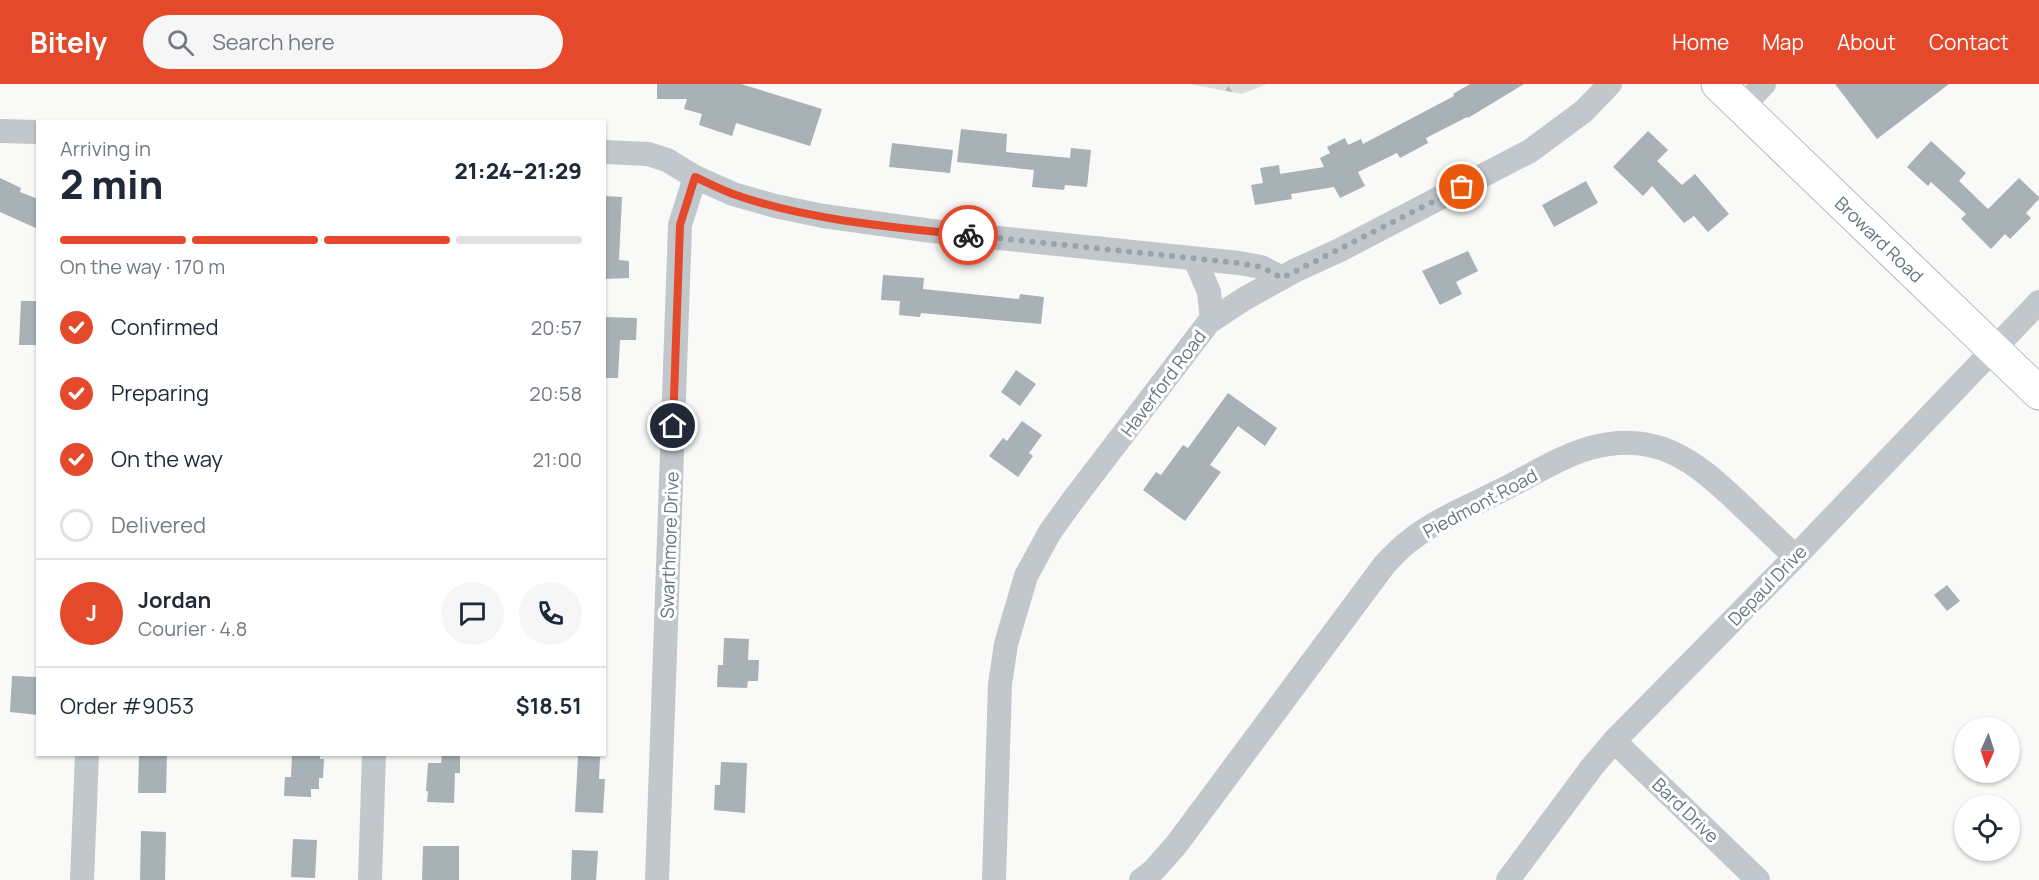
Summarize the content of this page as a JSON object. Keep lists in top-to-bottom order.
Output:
{
  "streets": {
    "main road": ["Broward Road"],
    "street": [
      "Haverford Road",
      "Piedmont Road",
      "Swarthmore Drive",
      "Depaul Drive",
      "Bard Drive"
    ]
  },
  "crossings": [
    ["Broward Road", "Depaul Drive"],
    ["Piedmont Road", "Depaul Drive"],
    ["Depaul Drive", "Bard Drive"]
  ],
  "north": "bottom",
  "page": {
    "header": "Bitely",
    "search": "Search here",
    "nav": [
      "Home",
      "Map",
      "About",
      "Contact"
    ],
    "heading": ["2 min", "Arriving in", "21:24–21:29"],
    "panel": [
      "Jordan",
      "Courier · 4.8",
      "Order #9053",
      "$18.51"
    ],
    "bar": "On the way · 170 m",
    "list": [
      ["Confirmed", "20:57"],
      ["Preparing", "20:58"],
      ["On the way", "21:00"],
      "Delivered"
    ],
    "round": "J"
  }
}
